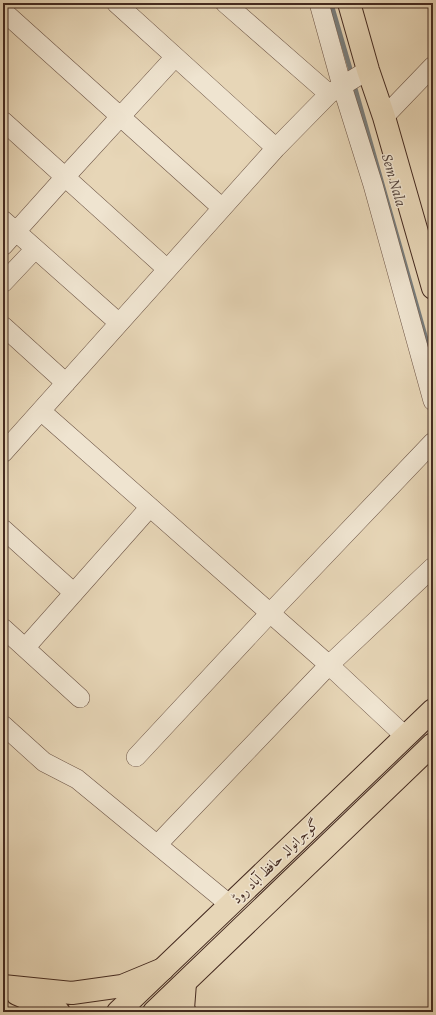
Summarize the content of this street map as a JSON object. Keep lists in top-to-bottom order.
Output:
{
  "streets": {
    "main road": ["گوجرانوالہ حافظ آباد روڈ"]
  },
  "water": ["Sem Nala"]
}
